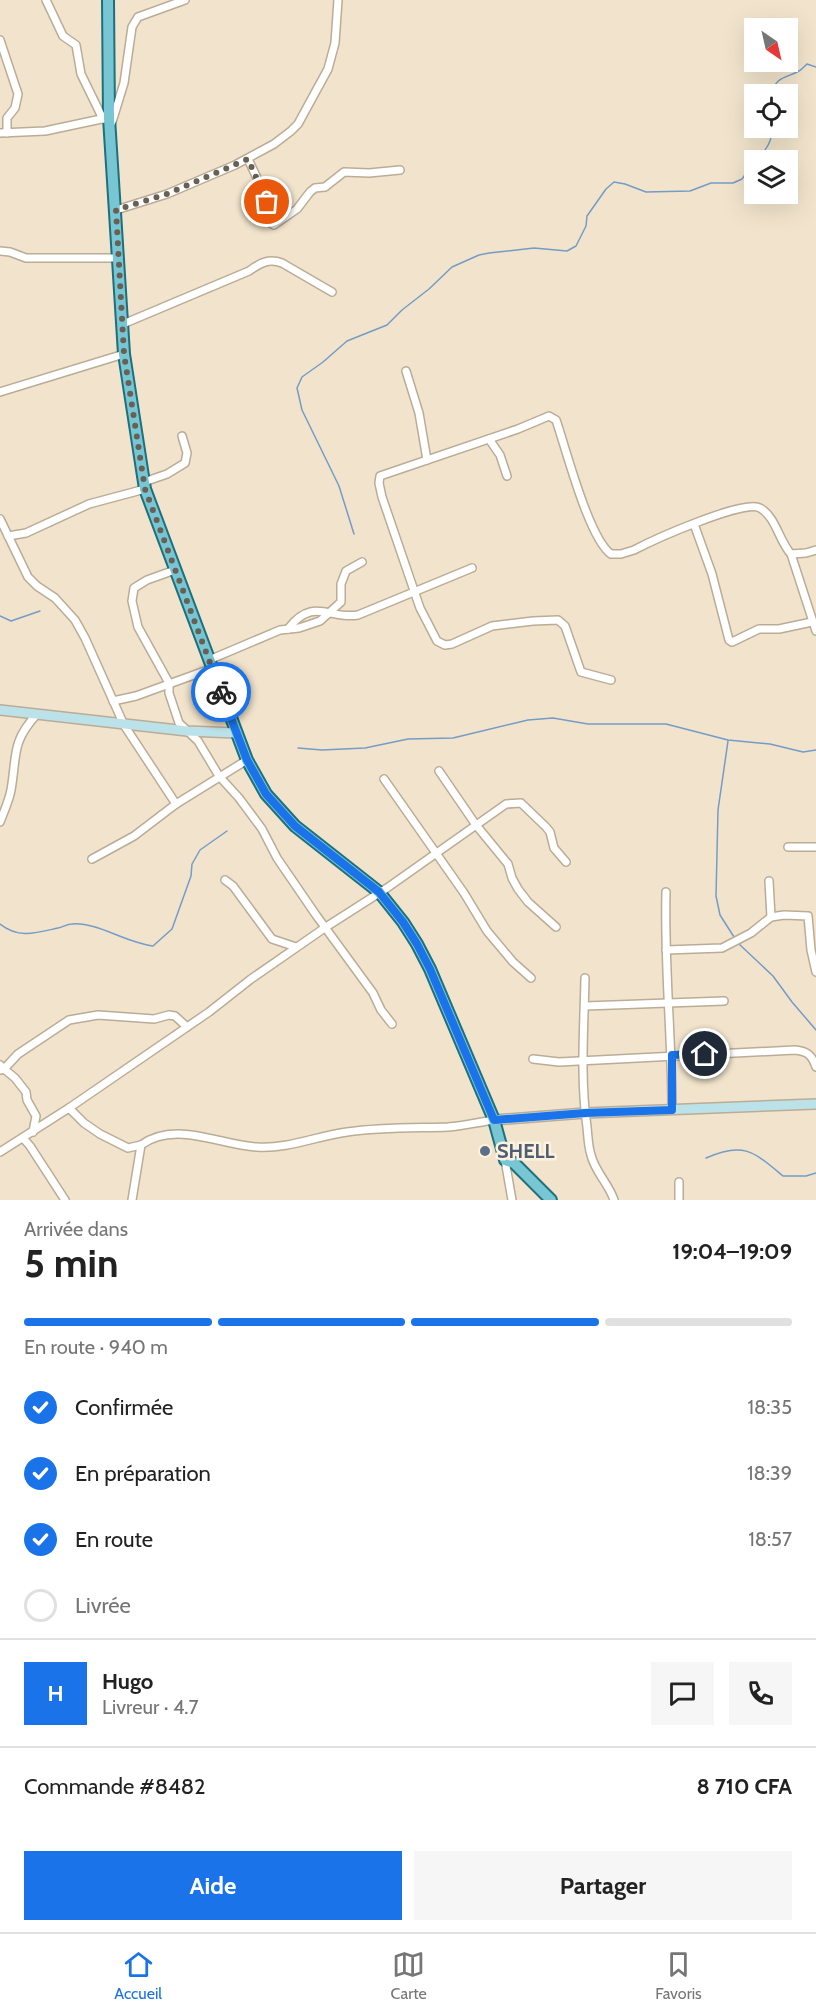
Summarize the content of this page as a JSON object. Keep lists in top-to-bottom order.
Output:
{
  "places": ["SHELL"],
  "north": "bottom right",
  "page": {
    "heading": ["5 min", "Arrivée dans", "19:04–19:09"],
    "panel": [
      "Hugo",
      "Livreur · 4.7",
      "Commande #8482",
      "8 710 CFA"
    ],
    "bar": "En route · 940 m",
    "list": [
      ["Confirmée", "18:35"],
      ["En préparation", "18:39"],
      ["En route", "18:57"],
      "Livrée"
    ],
    "round": "H",
    "buttons": ["Aide", "Partager"],
    "tabs": ["Accueil", "Carte", "Favoris"]
  }
}
